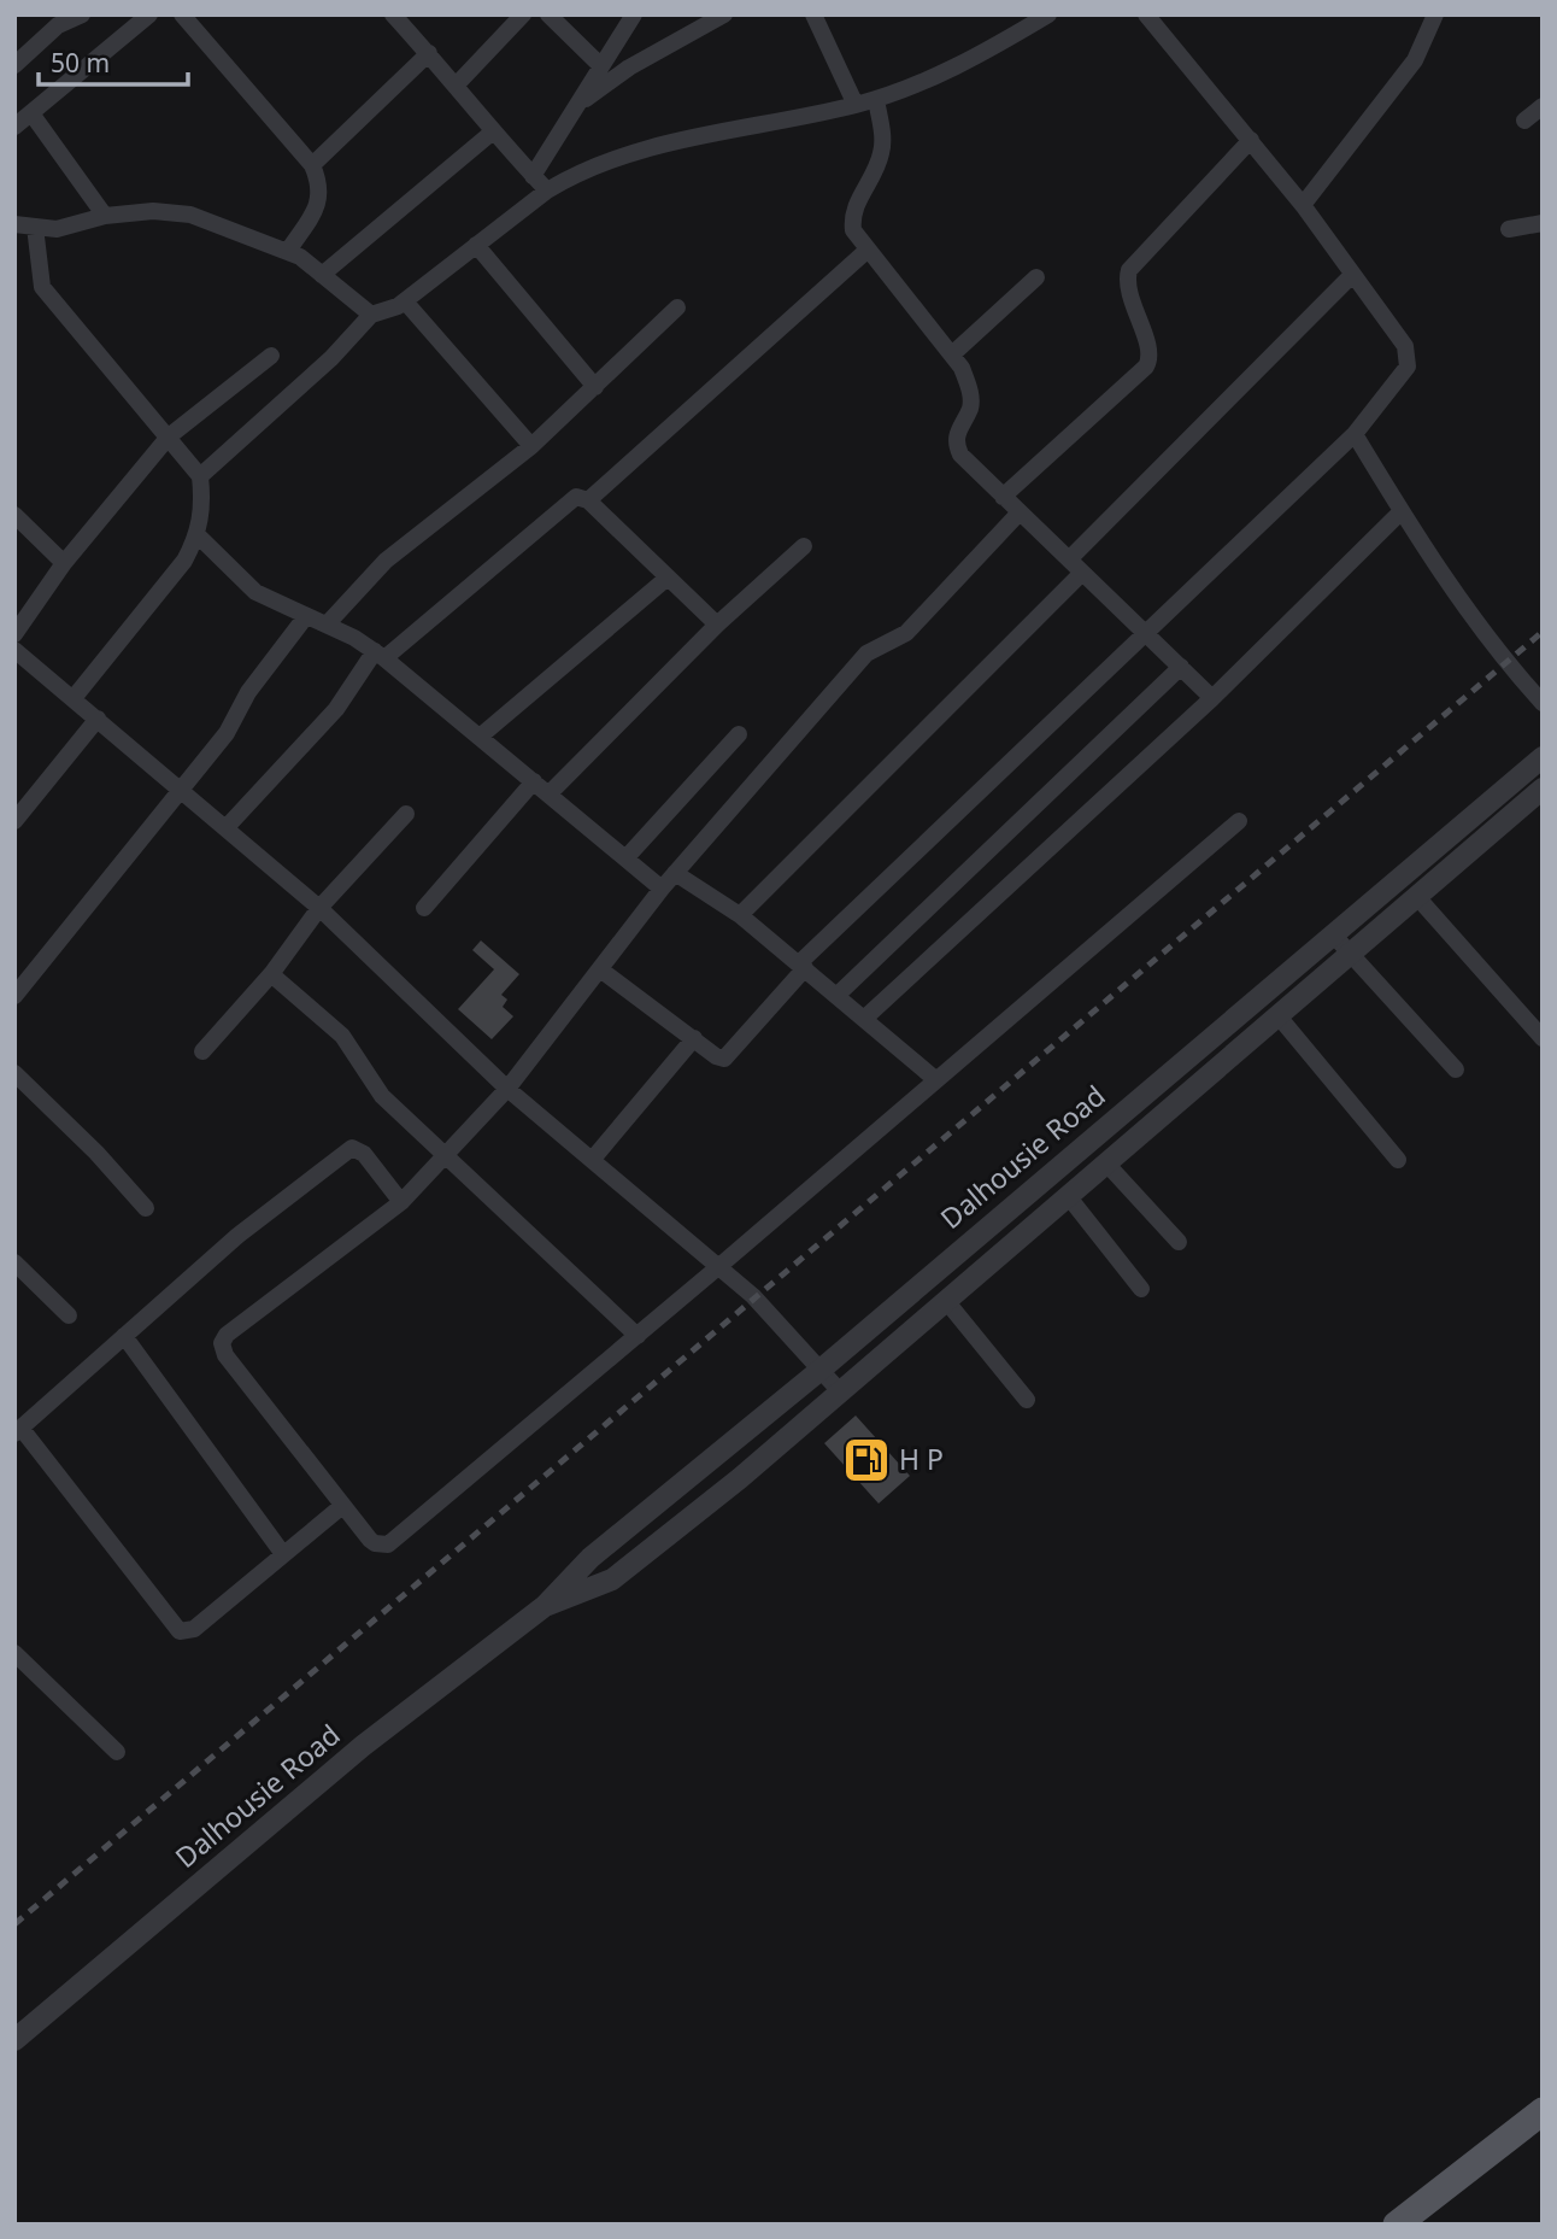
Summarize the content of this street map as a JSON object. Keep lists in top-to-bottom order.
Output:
{
  "streets": {
    "street": ["Dalhousie Road"]
  },
  "places": {
    "fuel station": ["H P"]
  },
  "scale_bar": "50 m"
}
